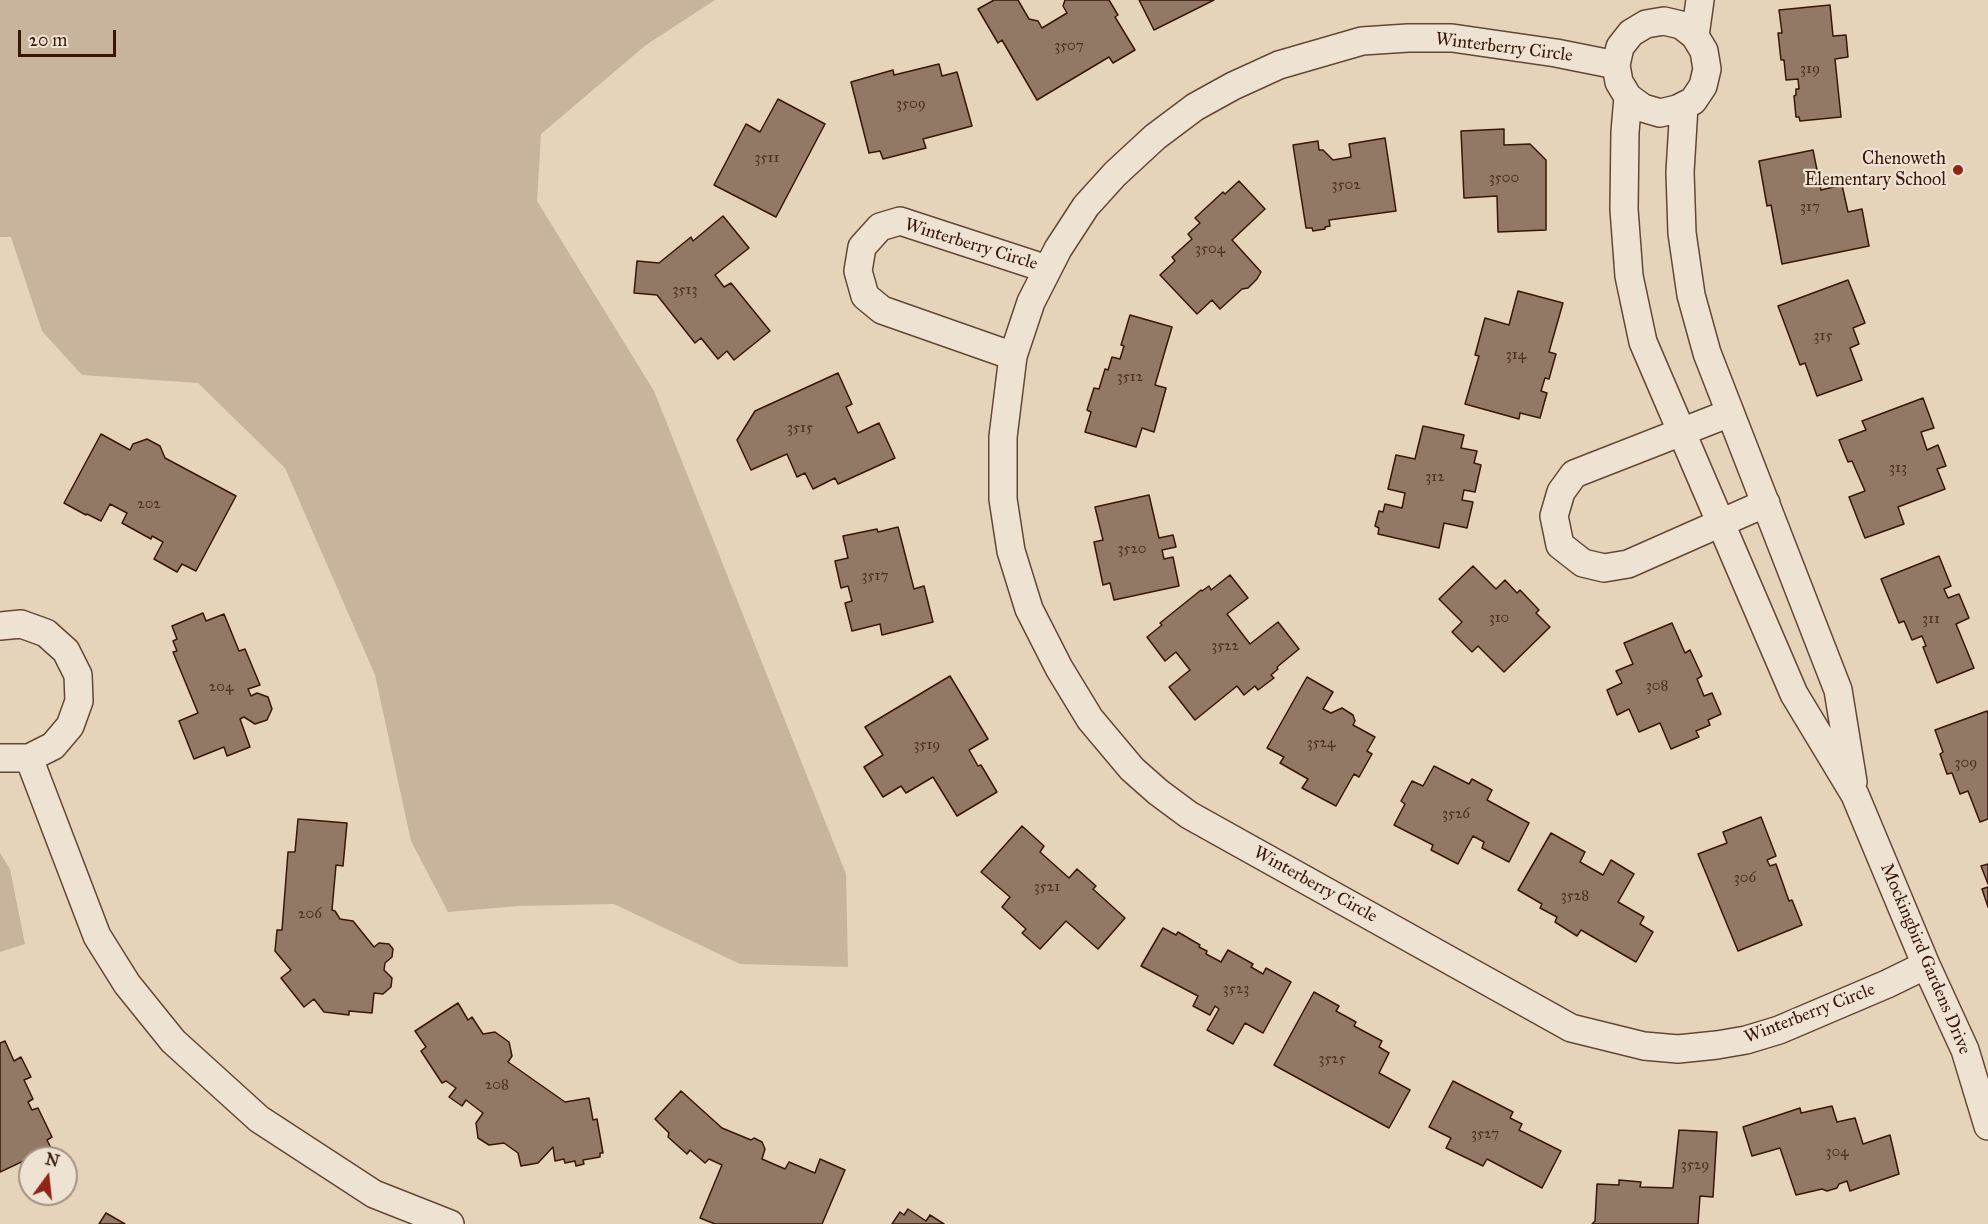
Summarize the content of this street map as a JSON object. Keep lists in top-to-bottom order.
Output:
{
  "streets": {
    "street": ["Winterberry Circle", "Mockingbird Gardens Drive"]
  },
  "crossings": [
    ["Winterberry Circle", "Mockingbird Gardens Drive"]
  ],
  "places": ["Chenoweth Elementary School"],
  "house_numbers": [
    "3507",
    "319",
    "3509",
    "3511",
    "3500",
    "3502",
    "317",
    "3504",
    "3513",
    "315",
    "314",
    "3512",
    "3515",
    "313",
    "312",
    "202",
    "3520",
    "3517",
    "310",
    "311",
    "3522",
    "308",
    "204",
    "3524",
    "3519",
    "309",
    "3526",
    "306",
    "3521",
    "3528",
    "206",
    "3523",
    "3525",
    "208",
    "3527",
    "304",
    "3529"
  ],
  "scale_bar": "20 m",
  "north": "top"
}
